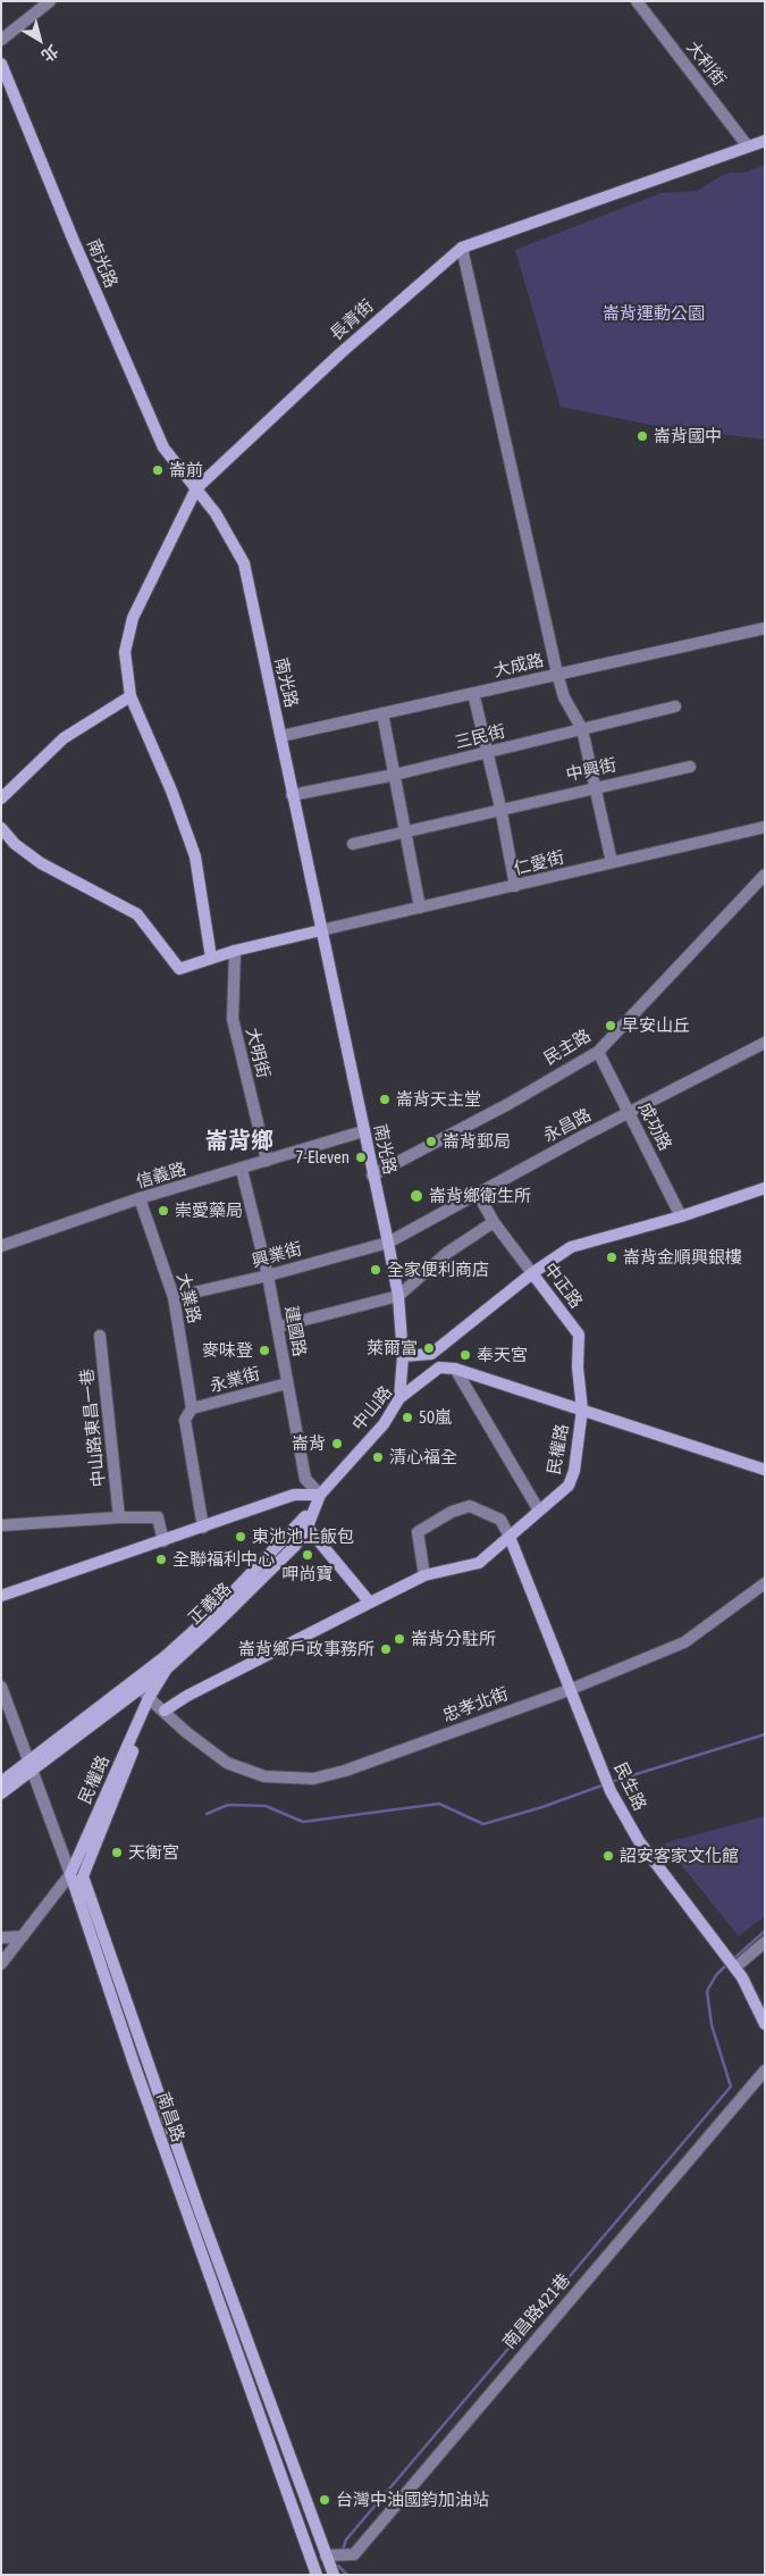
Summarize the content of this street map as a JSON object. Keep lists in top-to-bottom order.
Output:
{
  "streets": {
    "street": [
      "大利街",
      "南光路",
      "長青街",
      "大成路",
      "三民街",
      "中興街",
      "仁愛街",
      "民主路",
      "大明街",
      "永昌路",
      "成功路",
      "信義路",
      "興業街",
      "中正路",
      "大業路",
      "建國路",
      "永業街",
      "中山路",
      "中山路東昌一巷",
      "民權路",
      "正義路",
      "忠孝北街",
      "民生路",
      "南昌路",
      "南昌路421巷"
    ]
  },
  "crossings": [
    ["大利街", "長青街"],
    ["南光路", "長青街"],
    ["南光路", "大成路"],
    ["南光路", "三民街"],
    ["南光路", "仁愛街"],
    ["南光路", "民主路"],
    ["南光路", "永昌路"],
    ["南光路", "信義路"],
    ["南光路", "興業街"],
    ["南光路", "中山路"],
    ["民主路", "成功路"],
    ["大明街", "信義路"],
    ["永昌路", "成功路"],
    ["永昌路", "興業街"],
    ["永昌路", "中正路"],
    ["信義路", "大業路"],
    ["信義路", "建國路"],
    ["興業街", "大業路"],
    ["興業街", "建國路"],
    ["中正路", "民權路"],
    ["大業路", "永業街"],
    ["建國路", "永業街"],
    ["建國路", "中山路"],
    ["建國路", "正義路"],
    ["中山路", "正義路"],
    ["民權路", "正義路"],
    ["民權路", "忠孝北街"],
    ["民權路", "民生路"],
    ["民權路", "南昌路"],
    ["正義路", "忠孝北街"],
    ["正義路", "南昌路"],
    ["忠孝北街", "民生路"],
    ["南昌路", "南昌路421巷"]
  ],
  "districts": ["崙背鄉"],
  "parks": ["崙背運動公園"],
  "places": [
    "崙背國中",
    "崙前",
    "早安山丘",
    "崙背天主堂",
    "崙背郵局",
    "7-Eleven",
    "崙背鄉衛生所",
    "崇愛藥局",
    "崙背金順興銀樓",
    "全家便利商店",
    "萊爾富",
    "麥味登",
    "奉天宮",
    "50嵐",
    "崙背",
    "清心福全",
    "東池池上飯包",
    "呷尚寶",
    "全聯福利中心",
    "崙背分駐所",
    "崙背鄉戶政事務所",
    "天衡宮",
    "詔安客家文化館",
    "台灣中油國鈞加油站"
  ],
  "north": "bottom right"
}
